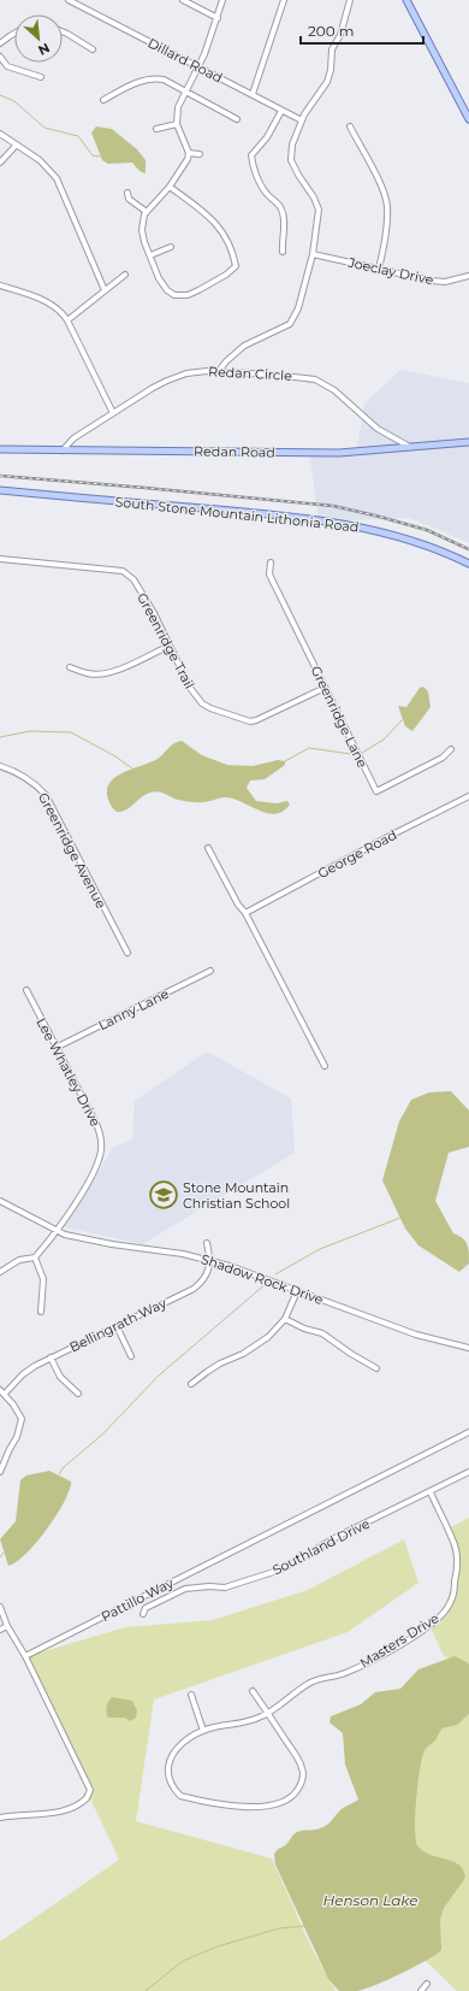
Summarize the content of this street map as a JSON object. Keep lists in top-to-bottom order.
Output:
{
  "streets": {
    "main road": ["Redan Road", "South Stone Mountain Lithonia Road"],
    "street": [
      "Dillard Road",
      "Joeclay Drive",
      "Redan Circle",
      "Greenridge Trail",
      "Greenridge Lane",
      "Greenridge Avenue",
      "George Road",
      "Lanny Lane",
      "Lee Whatley Drive",
      "Shadow Rock Drive",
      "Bellingrath Way",
      "Southland Drive",
      "Pattillo Way",
      "Masters Drive"
    ]
  },
  "crossings": [
    ["Redan Circle", "Redan Road"],
    ["Greenridge Trail", "Greenridge Lane"],
    ["Lanny Lane", "Lee Whatley Drive"],
    ["Lee Whatley Drive", "Shadow Rock Drive"],
    ["Shadow Rock Drive", "Bellingrath Way"],
    ["Southland Drive", "Masters Drive"]
  ],
  "water": ["Henson Lake"],
  "places": {
    "school or university": ["Stone Mountain Christian School"]
  },
  "scale_bar": "200 m",
  "north": "bottom right"
}
